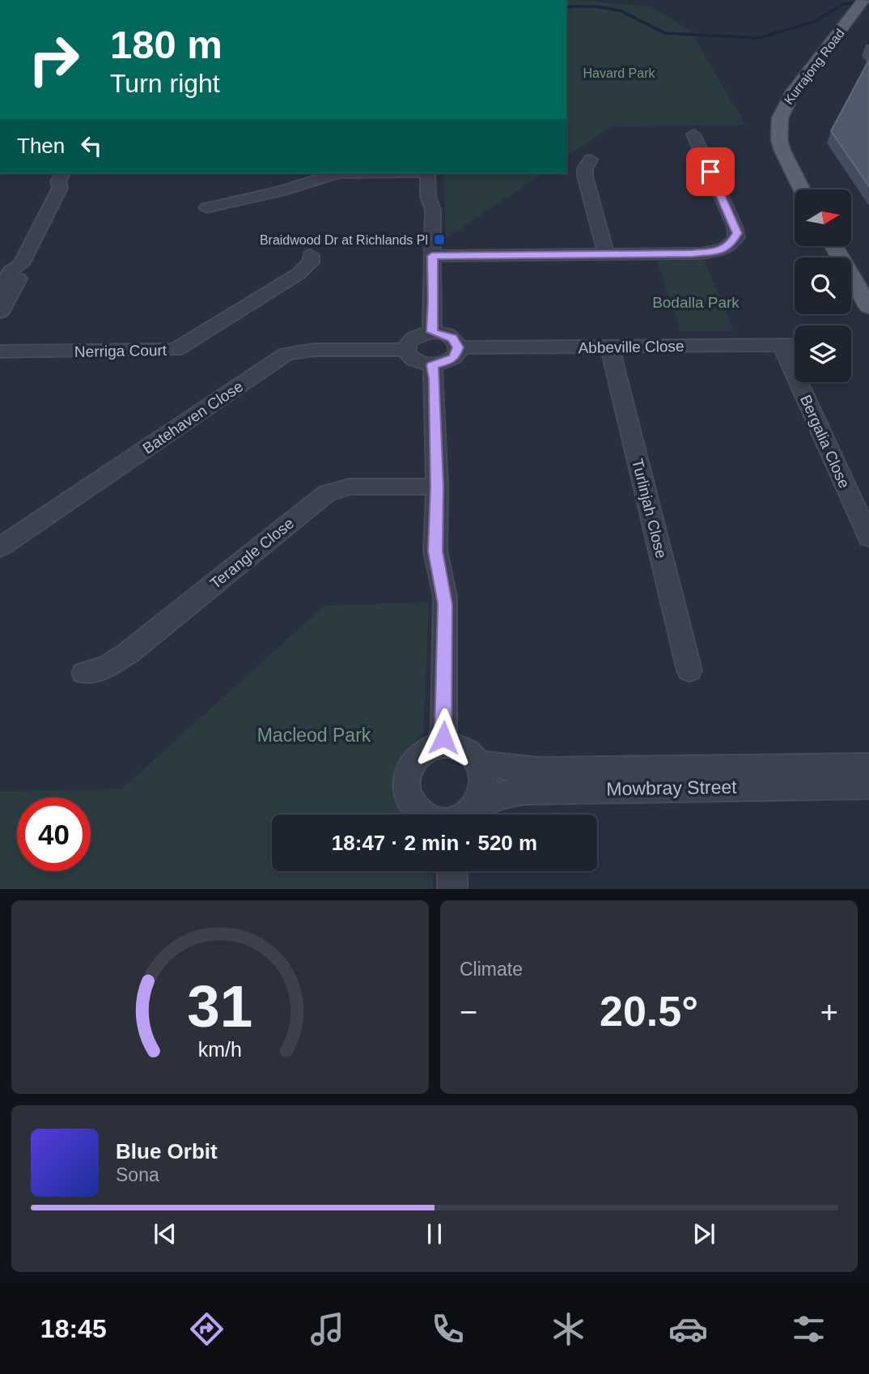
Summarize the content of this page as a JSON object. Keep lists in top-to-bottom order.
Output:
{
  "streets": {
    "main road": ["Kurrajong Road"],
    "street": [
      "Abbeville Close",
      "Nerriga Court",
      "Batehaven Close",
      "Bergalia Close",
      "Turlinjah Close",
      "Terangle Close",
      "Mowbray Street"
    ]
  },
  "crossings": [
    ["Abbeville Close", "Batehaven Close"],
    ["Abbeville Close", "Bergalia Close"],
    ["Abbeville Close", "Turlinjah Close"]
  ],
  "parks": ["Havard Park", "Bodalla Park", "Macleod Park"],
  "places": {
    "transit": ["Braidwood Dr at Richlands Pl"]
  },
  "north": "right",
  "page": {
    "turn": ["180 m", "Turn right"],
    "then": "Then",
    "limit": "40",
    "trip": "18:47 · 2 min · 520 m",
    "tile": "Climate",
    "heat": ["−", "20.5°", "+"],
    "song": ["Blue Orbit", "Sona"],
    "tabs": "18:45",
    "gauge": ["31", "km/h"]
  }
}
